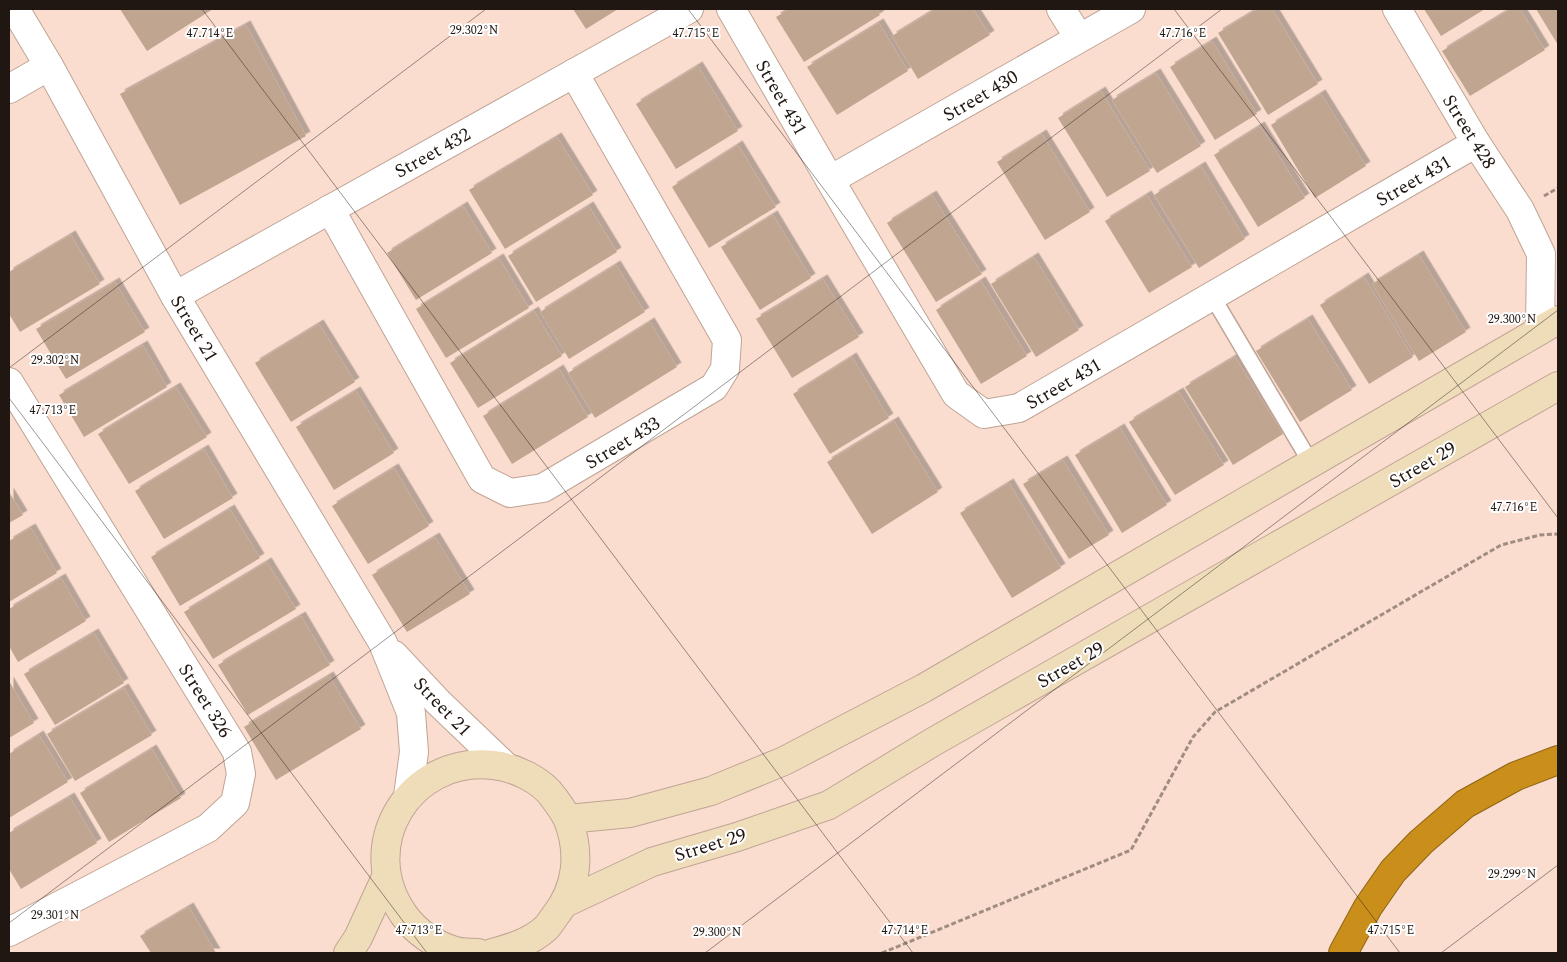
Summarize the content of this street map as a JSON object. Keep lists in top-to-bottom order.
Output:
{
  "streets": {
    "street": [
      "Street 430",
      "Street 431",
      "Street 428",
      "Street 432",
      "Street 21",
      "Street 433",
      "Street 29",
      "Street 326"
    ]
  },
  "crossings": [
    ["Street 430", "Street 431"],
    ["Street 431", "Street 428"],
    ["Street 432", "Street 21"],
    ["Street 432", "Street 433"]
  ],
  "coordinates": [
    "29.302°N",
    "47.714°E",
    "47.715°E",
    "47.716°E",
    "29.300°N",
    "47.713°E",
    "29.299°N",
    "29.301°N"
  ]
}
